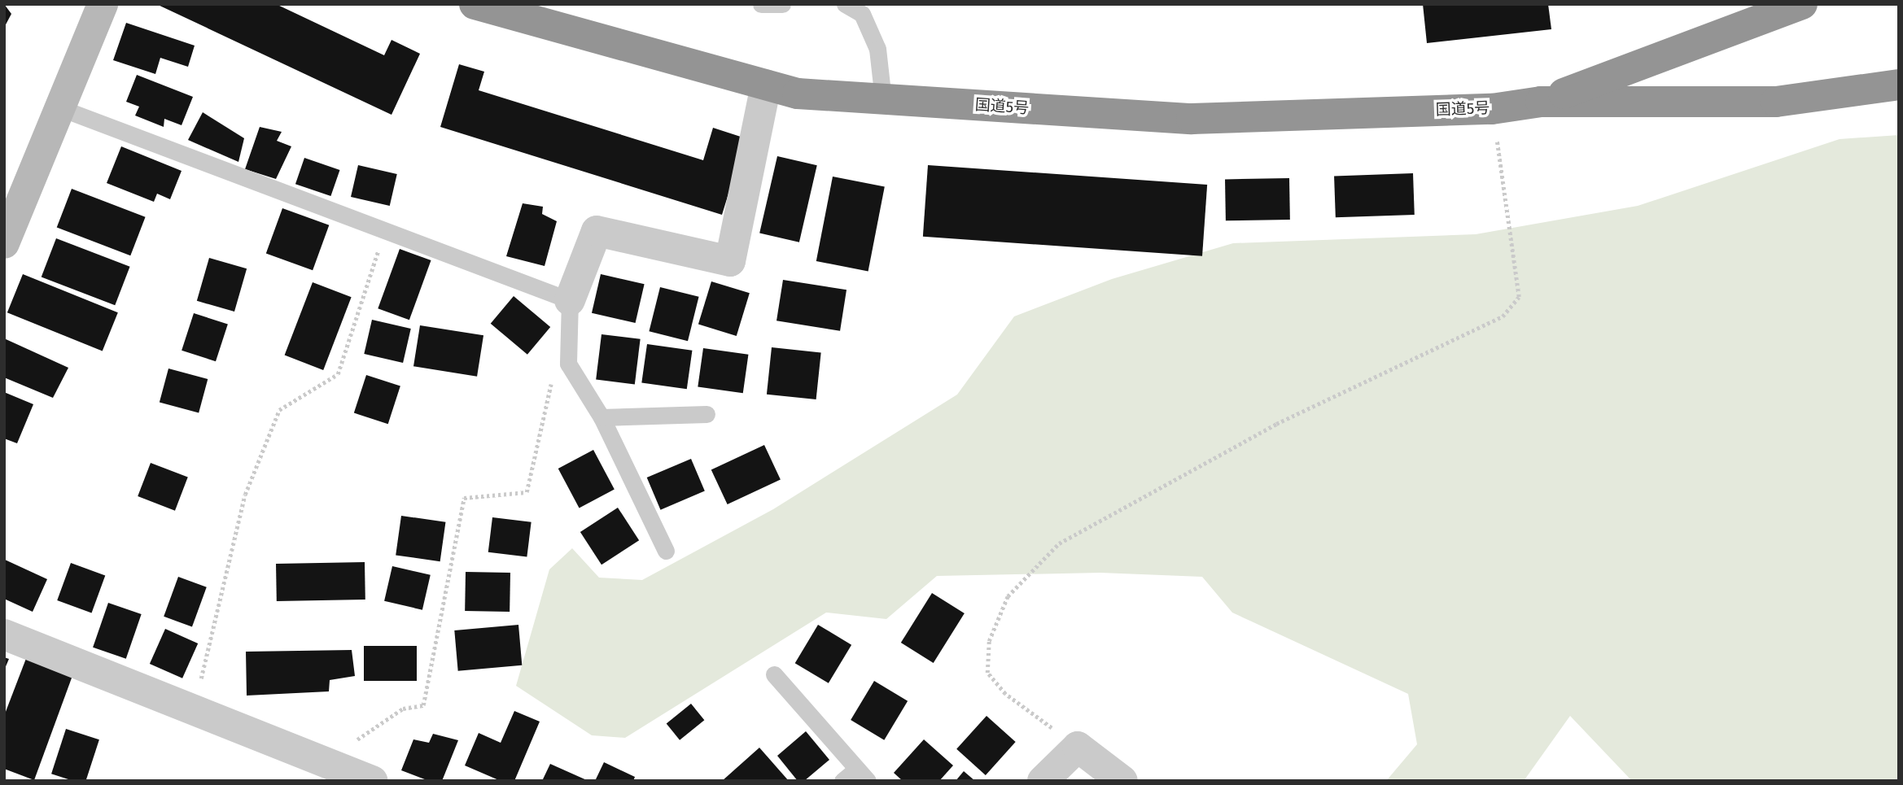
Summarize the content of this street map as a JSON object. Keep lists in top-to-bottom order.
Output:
{
  "streets": {
    "highway": ["国道5号"]
  }
}
